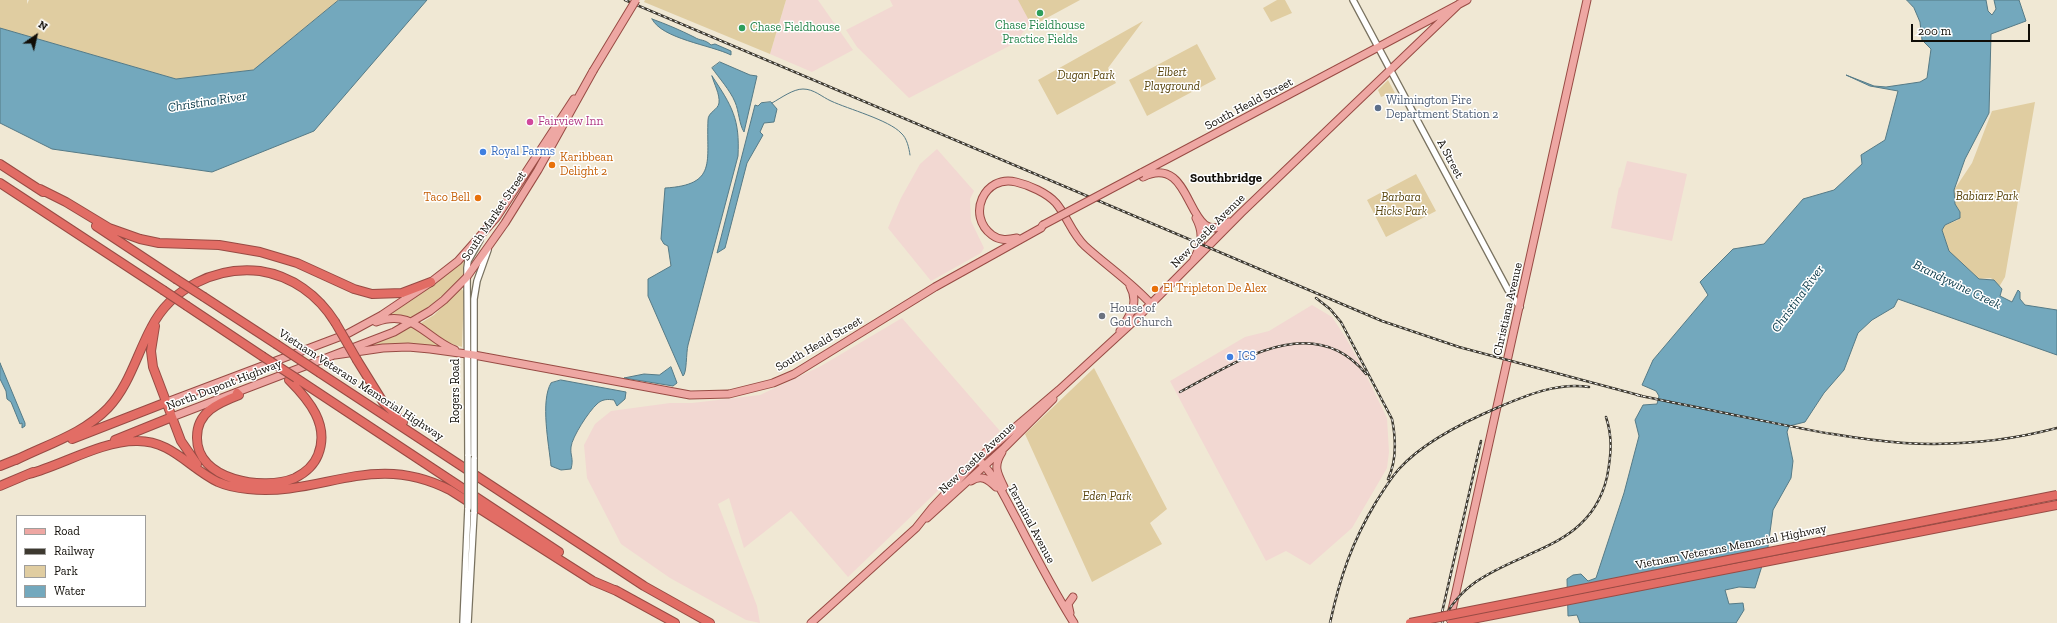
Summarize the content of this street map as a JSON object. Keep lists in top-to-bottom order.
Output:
{
  "streets": {
    "highway": ["North Dupont Highway", "Vietnam Veterans Memorial Highway"],
    "main road": [
      "South Heald Street",
      "South Market Street",
      "New Castle Avenue",
      "Christiana Avenue",
      "Terminal Avenue"
    ],
    "street": ["A Street", "Rogers Road"]
  },
  "crossings": [
    ["South Heald Street", "A Street"],
    ["South Heald Street", "New Castle Avenue"],
    ["South Heald Street", "North Dupont Highway"],
    ["South Heald Street", "Rogers Road"],
    ["A Street", "New Castle Avenue"],
    ["A Street", "Christiana Avenue"],
    ["South Market Street", "North Dupont Highway"],
    ["South Market Street", "Rogers Road"],
    ["New Castle Avenue", "Terminal Avenue"],
    ["Christiana Avenue", "Vietnam Veterans Memorial Highway"],
    ["North Dupont Highway", "Rogers Road"]
  ],
  "districts": ["Southbridge"],
  "water": ["Christina River", "Brandywine Creek"],
  "parks": [
    "Elbert Playground",
    "Dugan Park",
    "Babiarz Park",
    "Barbara Hicks Park",
    "Eden Park"
  ],
  "places": [
    "Chase Fieldhouse Practice Fields",
    "Chase Fieldhouse",
    "Wilmington Fire Department Station 2",
    "Fairview Inn",
    "Royal Farms",
    "Karibbean Delight 2",
    "Taco Bell",
    "El Tripleton De Alex",
    "House of God Church",
    "ICS"
  ],
  "legend": [
    "Road",
    "Railway",
    "Park",
    "Water"
  ],
  "scale_bar": "200 m",
  "north": "top right"
}
